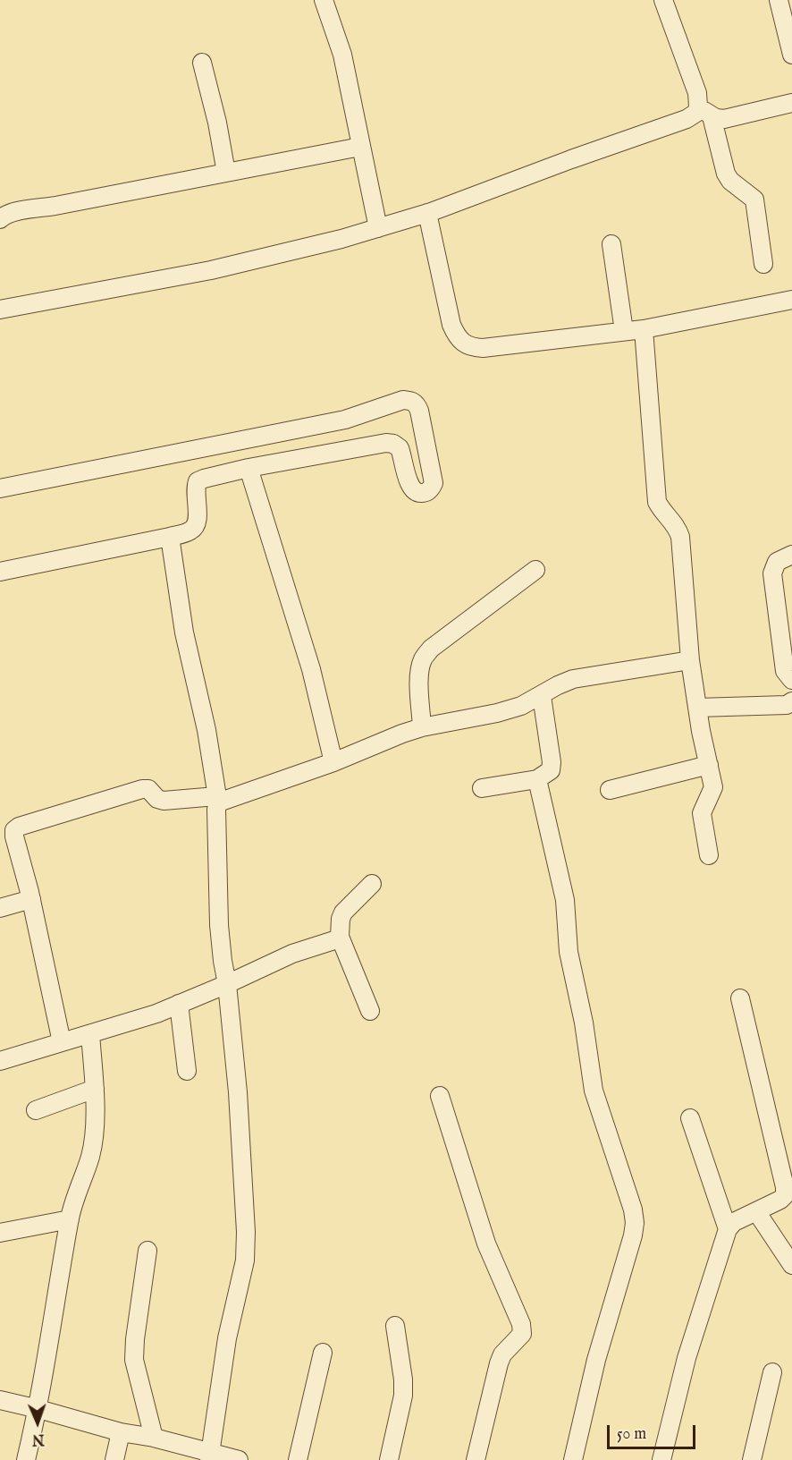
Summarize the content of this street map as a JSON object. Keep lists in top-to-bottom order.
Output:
{
  "scale_bar": "50 m",
  "north": "bottom"
}
